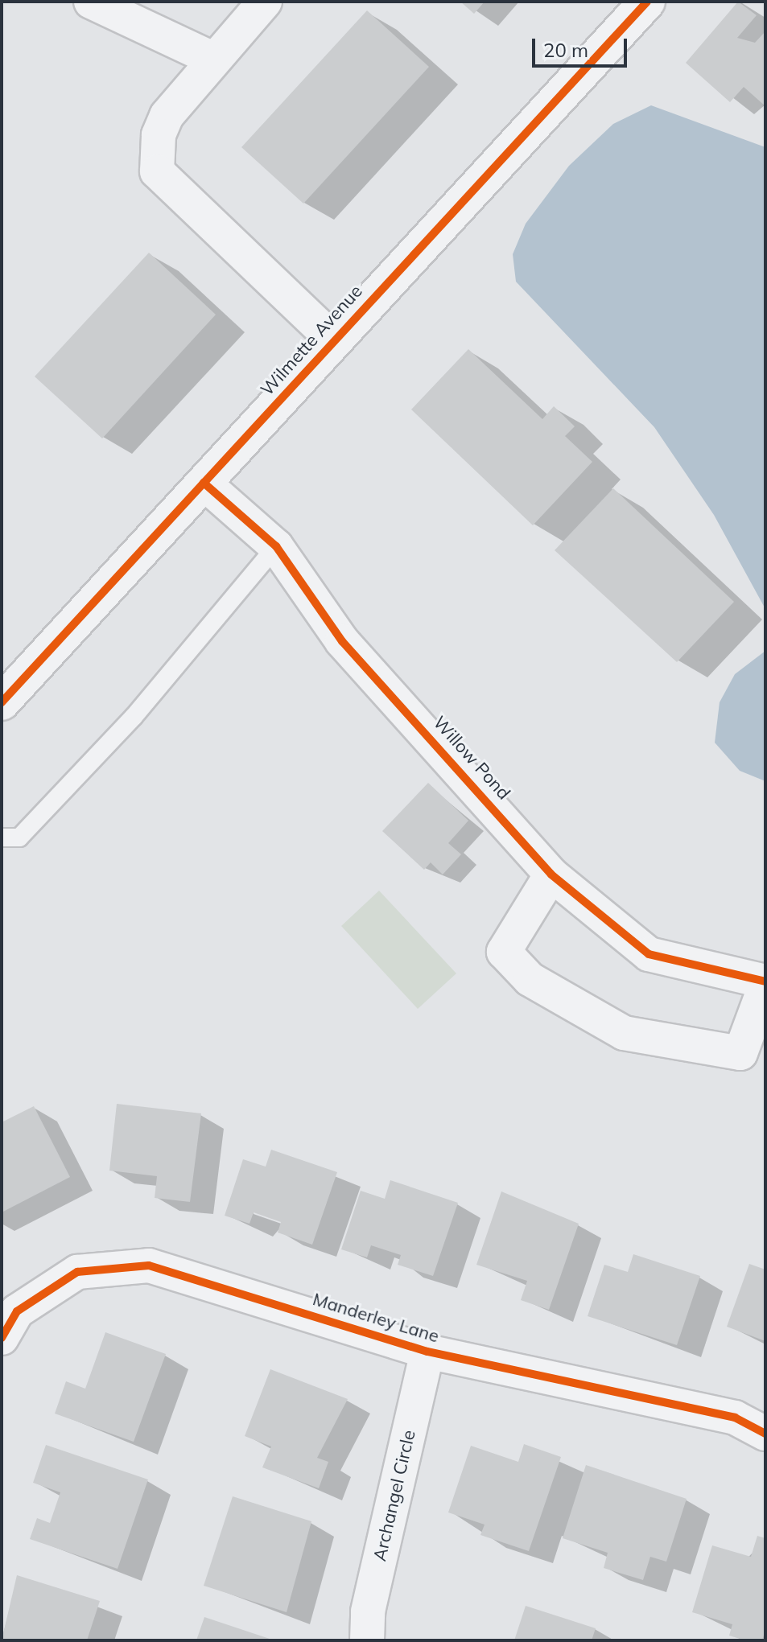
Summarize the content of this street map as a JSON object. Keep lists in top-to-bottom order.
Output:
{
  "streets": {
    "street": [
      "Wilmette Avenue",
      "Willow Pond",
      "Manderley Lane",
      "Archangel Circle"
    ]
  },
  "crossings": [
    ["Wilmette Avenue", "Willow Pond"],
    ["Manderley Lane", "Archangel Circle"]
  ],
  "scale_bar": "20 m"
}
